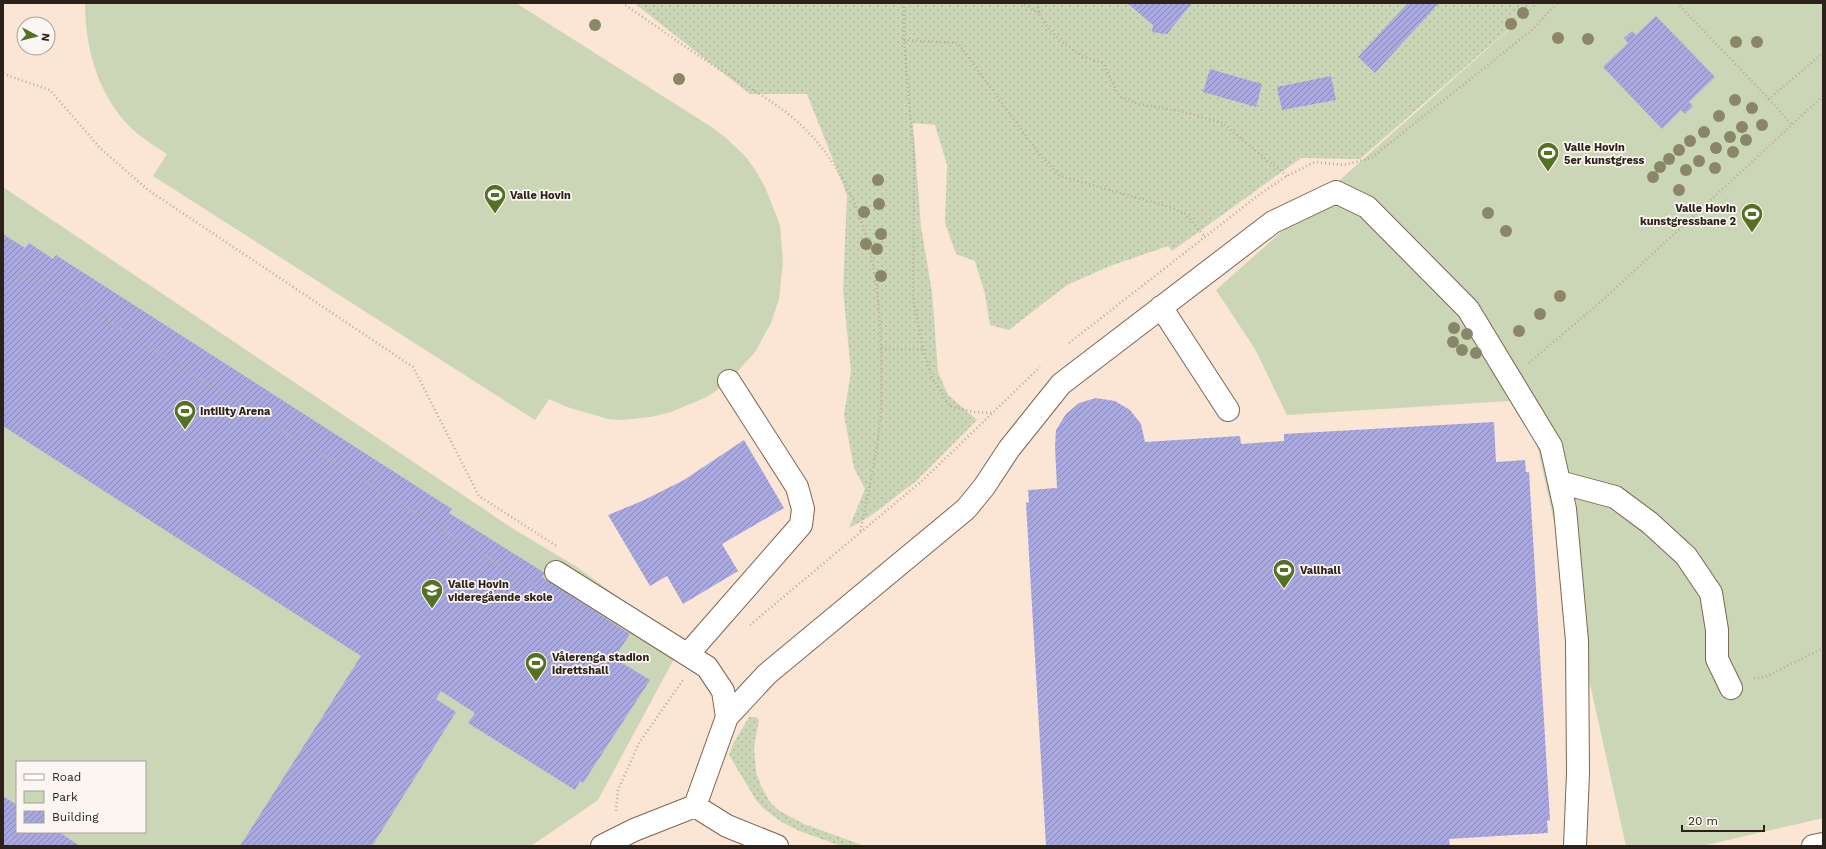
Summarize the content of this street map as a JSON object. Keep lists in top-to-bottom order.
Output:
{
  "places": {
    "sports": [
      "Valle Hovin 5er kunstgress",
      "Valle Hovin",
      "Valle Hovin kunstgressbane 2",
      "Intility Arena",
      "Vallhall",
      "Vålerenga stadion idrettshall"
    ],
    "school or university": ["Valle Hovin videregående skole"]
  },
  "legend": ["Road", "Park", "Building"],
  "scale_bar": "20 m",
  "north": "right"
}
